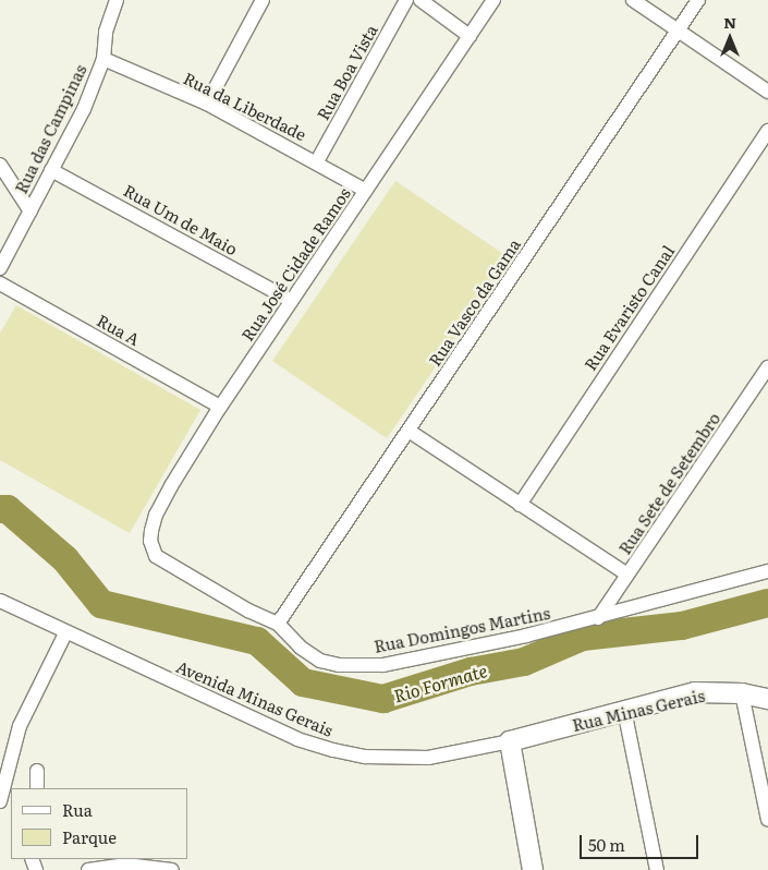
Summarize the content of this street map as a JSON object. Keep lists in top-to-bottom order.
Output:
{
  "streets": {
    "street": [
      "Rua Boa Vista",
      "Rua da Liberdade",
      "Rua das Campinas",
      "Rua Um de Maio",
      "Rua José Cidade Ramos",
      "Rua Vasco da Gama",
      "Rua Evaristo Canal",
      "Rua A",
      "Rua Sete de Setembro",
      "Rua Domingos Martins",
      "Avenida Minas Gerais",
      "Rua Minas Gerais"
    ]
  },
  "crossings": [
    ["Rua Boa Vista", "Rua da Liberdade"],
    ["Rua da Liberdade", "Rua das Campinas"],
    ["Rua da Liberdade", "Rua José Cidade Ramos"],
    ["Rua das Campinas", "Rua Um de Maio"],
    ["Rua Um de Maio", "Rua José Cidade Ramos"],
    ["Rua José Cidade Ramos", "Rua A"],
    ["Rua José Cidade Ramos", "Rua Domingos Martins"],
    ["Rua Vasco da Gama", "Rua Domingos Martins"],
    ["Rua Sete de Setembro", "Rua Domingos Martins"],
    ["Avenida Minas Gerais", "Rua Minas Gerais"]
  ],
  "water": ["Rio Formate"],
  "legend": ["Rua", "Parque"],
  "scale_bar": "50 m",
  "north": "top"
}
